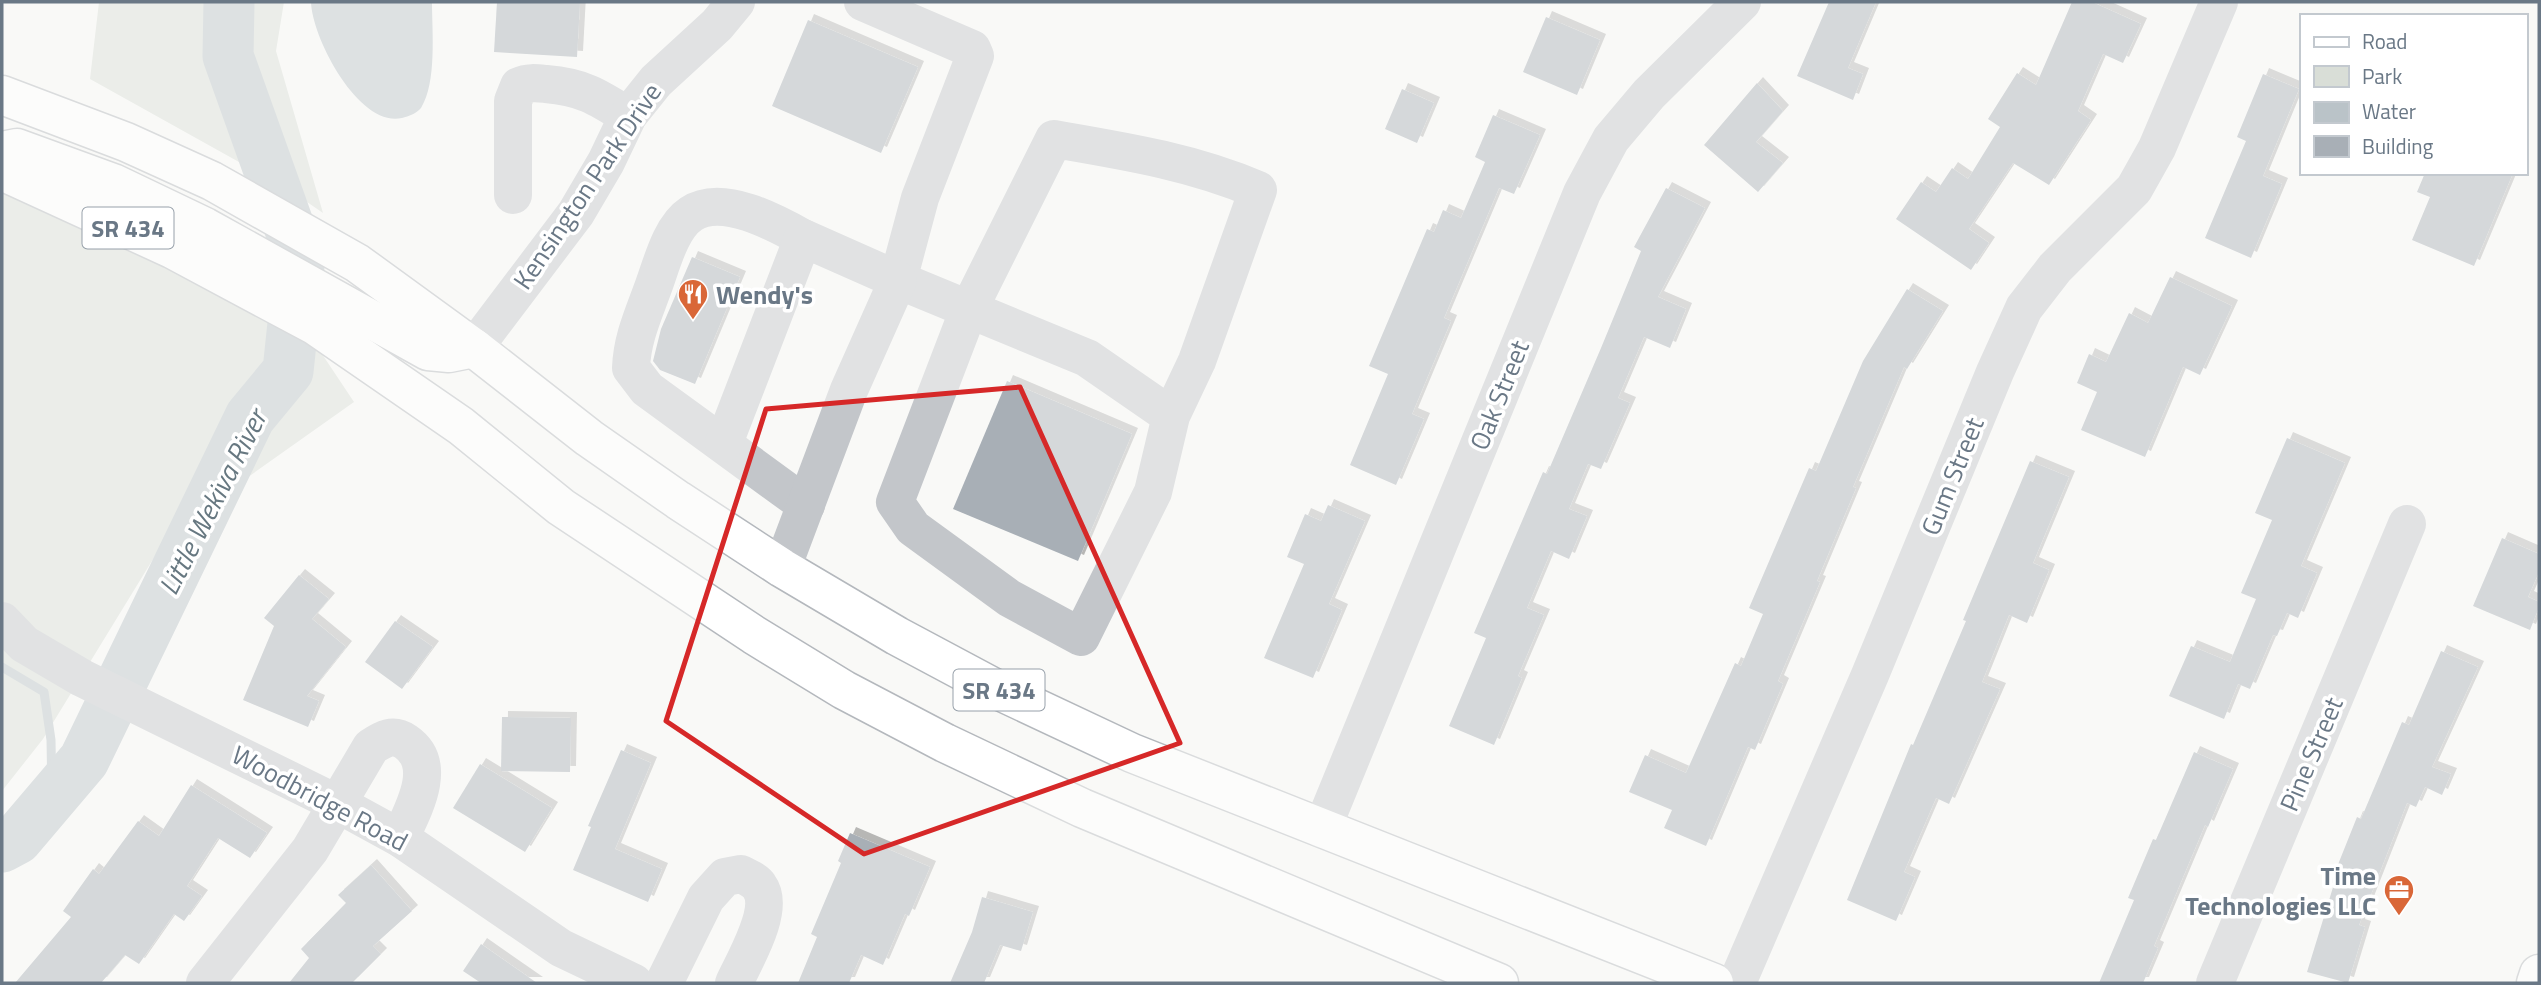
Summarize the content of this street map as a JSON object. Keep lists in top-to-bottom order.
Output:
{
  "streets": {
    "main road": ["SR 434"],
    "street": [
      "Kensington Park Drive",
      "Oak Street",
      "Gum Street",
      "Pine Street",
      "Woodbridge Road"
    ]
  },
  "crossings": [
    ["Kensington Park Drive", "SR 434"],
    ["SR 434", "Oak Street"]
  ],
  "water": ["Little Wekiva River"],
  "places": {
    "restaurant": ["Wendy's"],
    "office": ["Time Technologies LLC"]
  },
  "legend": [
    "Road",
    "Park",
    "Water",
    "Building"
  ]
}
